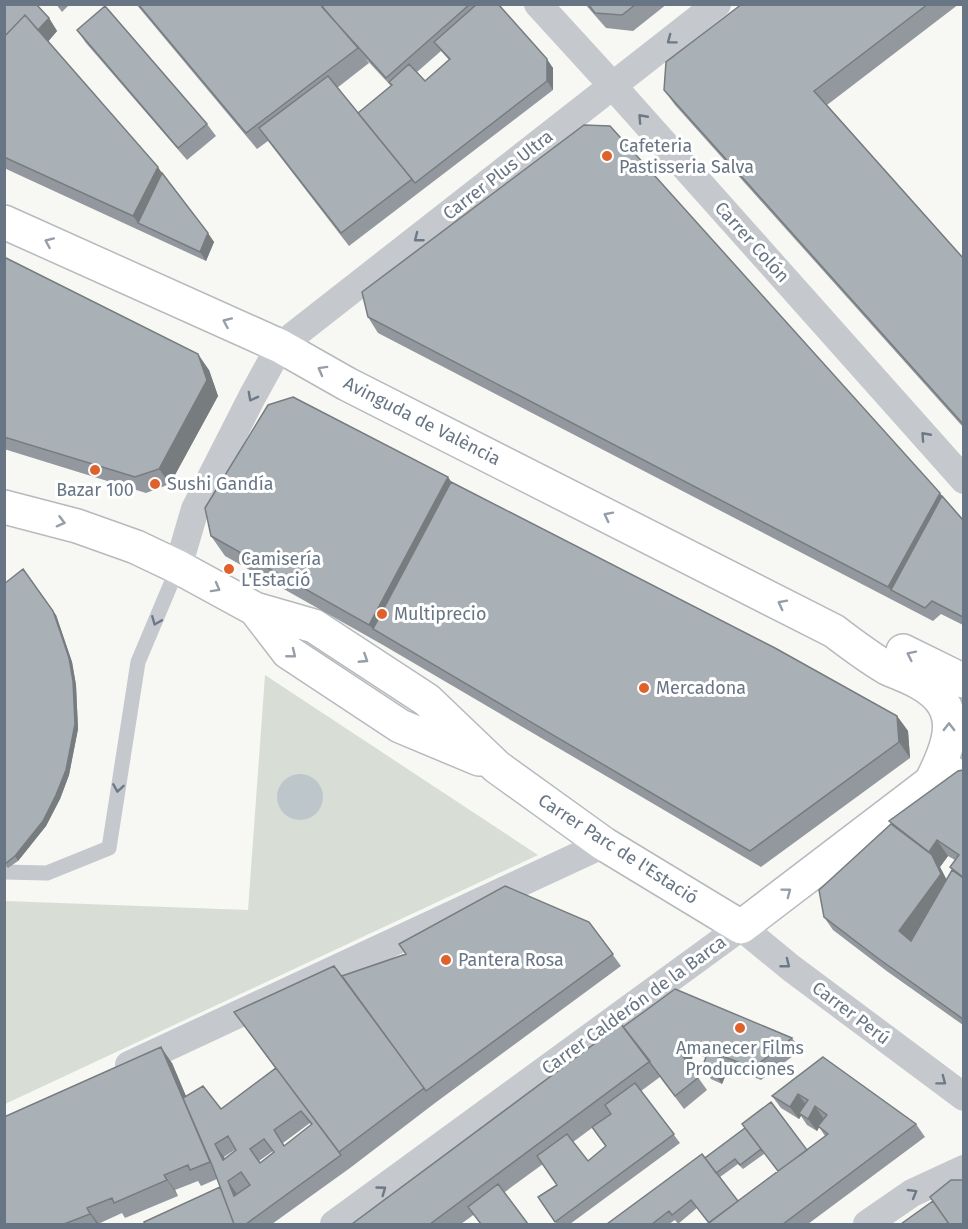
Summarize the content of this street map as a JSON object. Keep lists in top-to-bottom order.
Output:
{
  "streets": {
    "street": [
      "Carrer Plus Ultra",
      "Carrer Colón",
      "Avinguda de València",
      "Carrer Parc de l'Estació",
      "Carrer Calderón de la Barca",
      "Carrer Perú"
    ]
  },
  "crossings": [
    ["Carrer Plus Ultra", "Carrer Colón"],
    ["Carrer Plus Ultra", "Avinguda de València"],
    ["Avinguda de València", "Carrer Calderón de la Barca"],
    ["Carrer Parc de l'Estació", "Carrer Calderón de la Barca"],
    ["Carrer Parc de l'Estació", "Carrer Perú"],
    ["Carrer Calderón de la Barca", "Carrer Perú"]
  ],
  "one_way": [
    "Carrer Plus Ultra",
    "Carrer Colón",
    "Avinguda de València",
    "Carrer Parc de l'Estació",
    "Carrer Perú"
  ],
  "places": [
    "Cafeteria Pastisseria Salva",
    "Bazar 100",
    "Sushi Gandía",
    "Camisería L'Estació",
    "Multiprecio",
    "Mercadona",
    "Pantera Rosa",
    "Amanecer Films Producciones"
  ]
}
